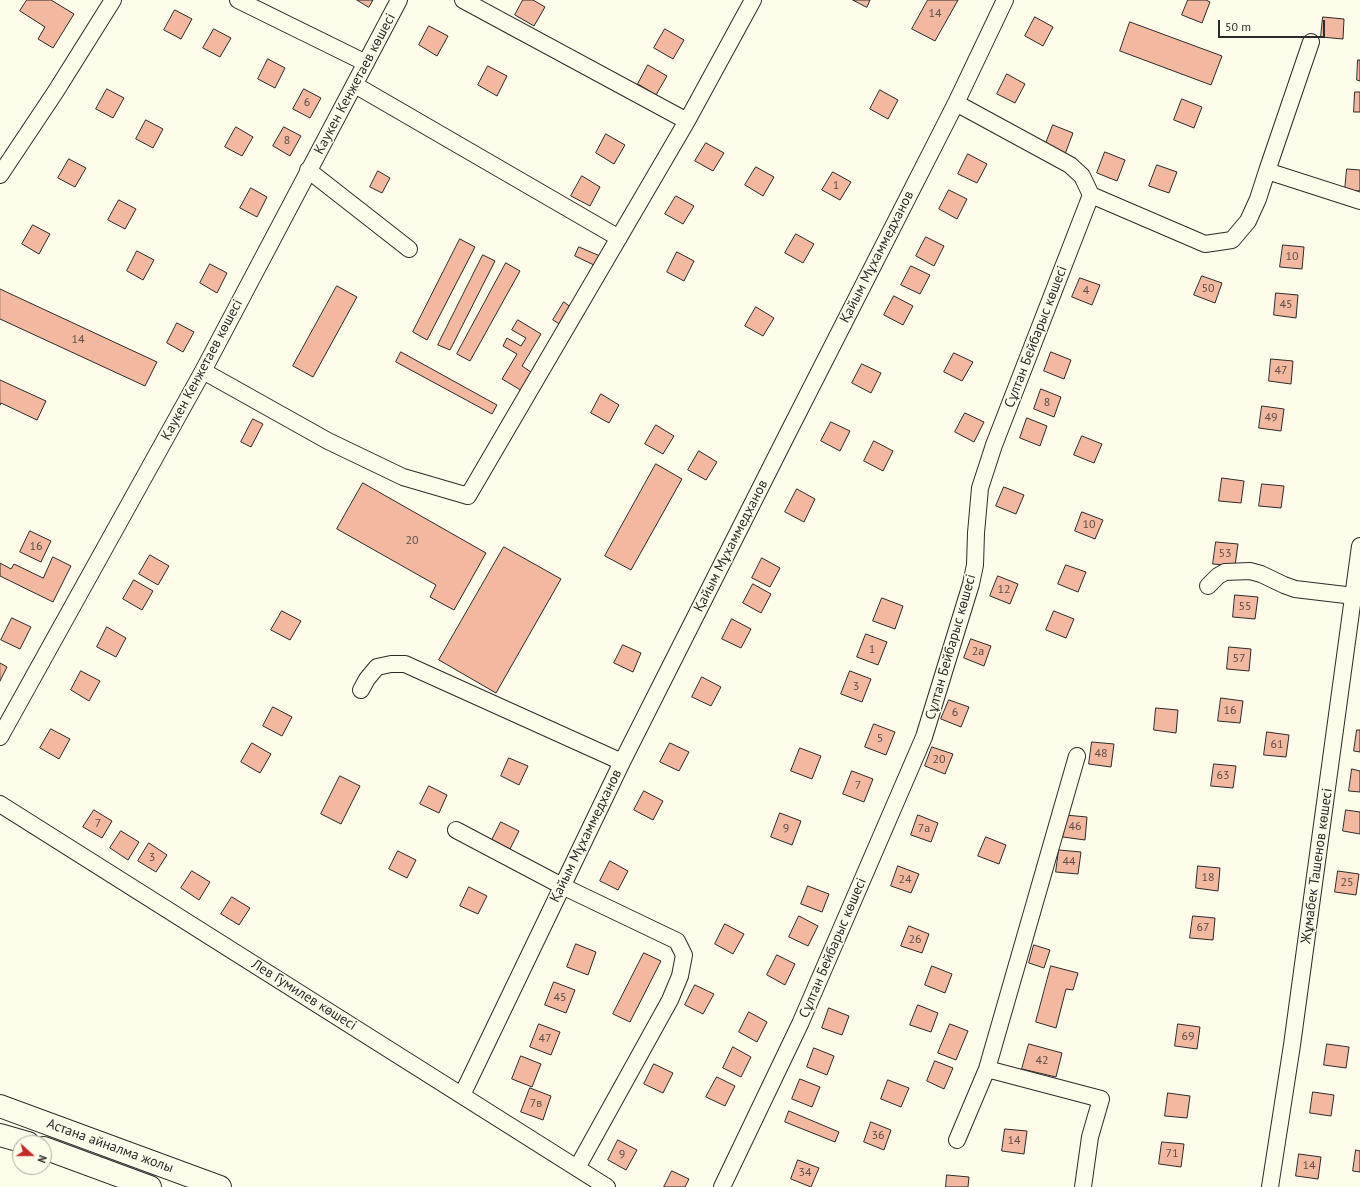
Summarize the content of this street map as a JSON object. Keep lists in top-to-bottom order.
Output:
{
  "streets": {
    "highway": ["Астана айналма жолы"],
    "street": [
      "Каукен Кенжетаев көшесі",
      "Қайым Мұхаммедханов",
      "Сұлтан Бейбарыс көшесі",
      "Жұмабек Ташенов көшесі",
      "Лев Гумилев көшесі"
    ]
  },
  "crossings": [
    ["Қайым Мұхаммедханов", "Лев Гумилев көшесі"]
  ],
  "house_numbers": [
    "14",
    "6",
    "8",
    "1",
    "10",
    "50",
    "4",
    "45",
    "14",
    "47",
    "8",
    "49",
    "10",
    "20",
    "16",
    "53",
    "12",
    "55",
    "1",
    "2а",
    "57",
    "3",
    "16",
    "6",
    "5",
    "61",
    "48",
    "20",
    "63",
    "7",
    "7",
    "46",
    "9",
    "7а",
    "3",
    "44",
    "18",
    "24",
    "25",
    "67",
    "26",
    "45",
    "69",
    "47",
    "42",
    "7в",
    "36",
    "14",
    "71",
    "9",
    "14",
    "34"
  ],
  "scale_bar": "50 m",
  "north": "right"
}
